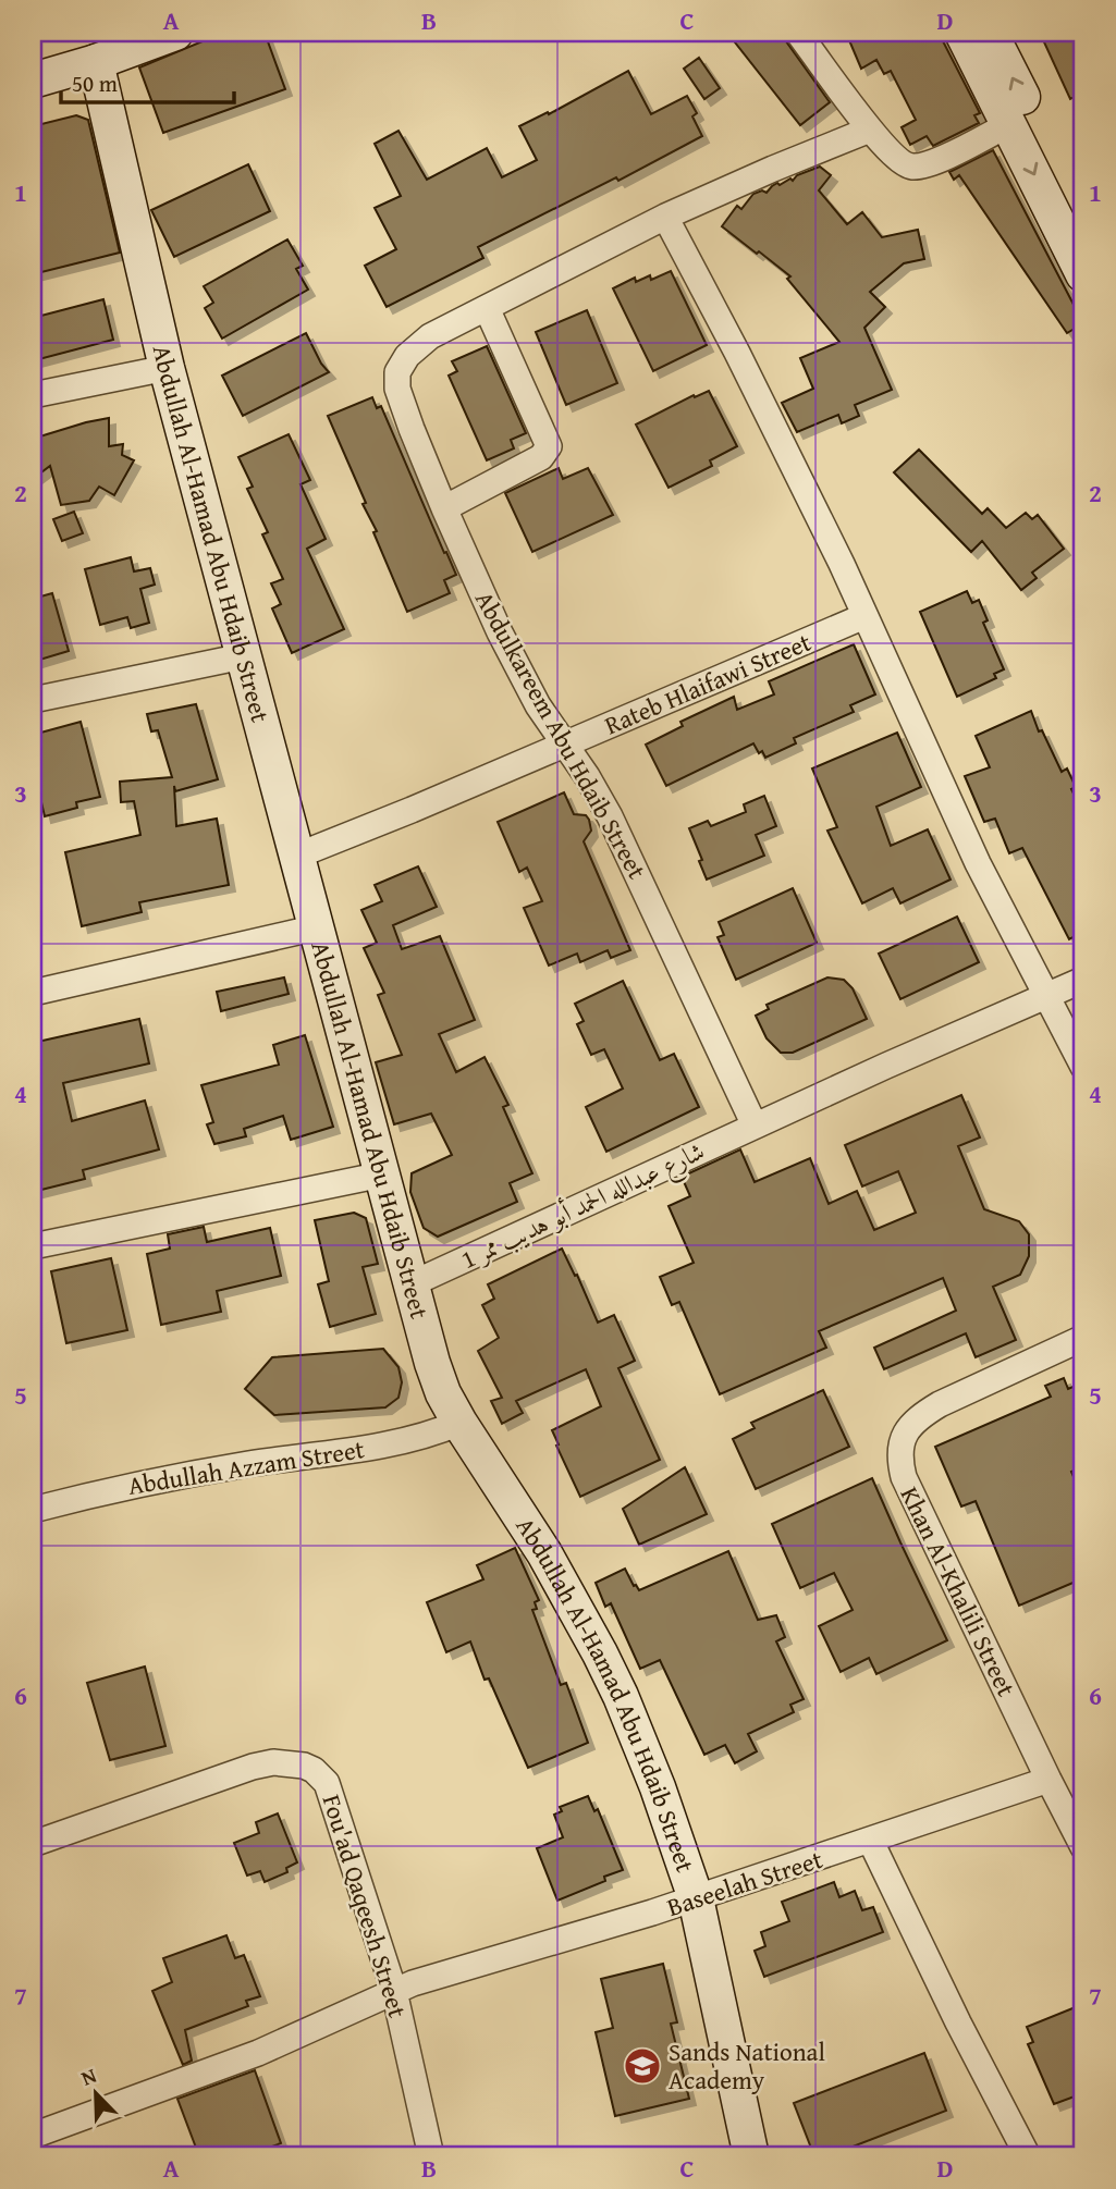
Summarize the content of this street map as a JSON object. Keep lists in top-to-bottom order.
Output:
{
  "streets": {
    "street": [
      "Abdullah Al-Hamad Abu Hdaib Street",
      "Rateb Hlaifawi Street",
      "Abdulkareem Abu Hdaib Street",
      "شارع عبدالله الحمد أبو هديب ممر 1",
      "Abdullah Azzam Street",
      "Khan Al-Khalili Street",
      "Baseelah Street",
      "Fou'ad Qaqeesh Street"
    ]
  },
  "crossings": [
    ["Abdullah Al-Hamad Abu Hdaib Street", "Rateb Hlaifawi Street"],
    ["Abdullah Al-Hamad Abu Hdaib Street", "شارع عبدالله الحمد أبو هديب ممر 1"],
    ["Abdullah Al-Hamad Abu Hdaib Street", "Abdullah Azzam Street"],
    ["Abdullah Al-Hamad Abu Hdaib Street", "Baseelah Street"],
    ["Rateb Hlaifawi Street", "Abdulkareem Abu Hdaib Street"],
    ["Abdulkareem Abu Hdaib Street", "شارع عبدالله الحمد أبو هديب ممر 1"],
    ["Khan Al-Khalili Street", "Baseelah Street"],
    ["Baseelah Street", "Fou'ad Qaqeesh Street"]
  ],
  "places": {
    "school or university": ["Sands National Academy"]
  },
  "scale_bar": "50 m",
  "north": "top left",
  "grid": {
    "columns": [
      "A",
      "B",
      "C",
      "D"
    ],
    "rows": [
      "1",
      "2",
      "3",
      "4",
      "5",
      "6",
      "7"
    ]
  }
}
